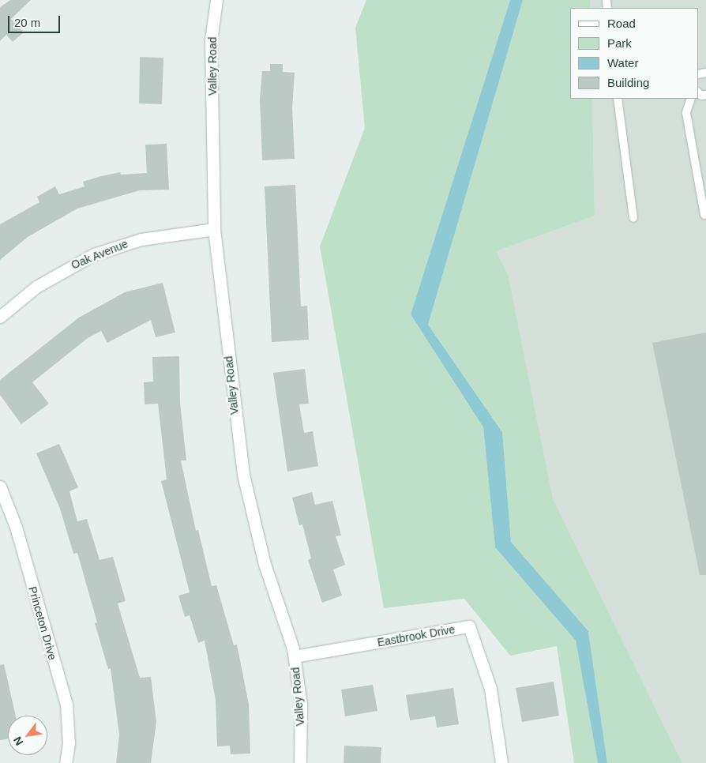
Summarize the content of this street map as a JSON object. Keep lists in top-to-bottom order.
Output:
{
  "streets": {
    "street": [
      "Valley Road",
      "Oak Avenue",
      "Princeton Drive",
      "Eastbrook Drive"
    ]
  },
  "crossings": [
    ["Valley Road", "Oak Avenue"],
    ["Valley Road", "Eastbrook Drive"]
  ],
  "legend": [
    "Road",
    "Park",
    "Water",
    "Building"
  ],
  "scale_bar": "20 m",
  "north": "bottom left"
}
